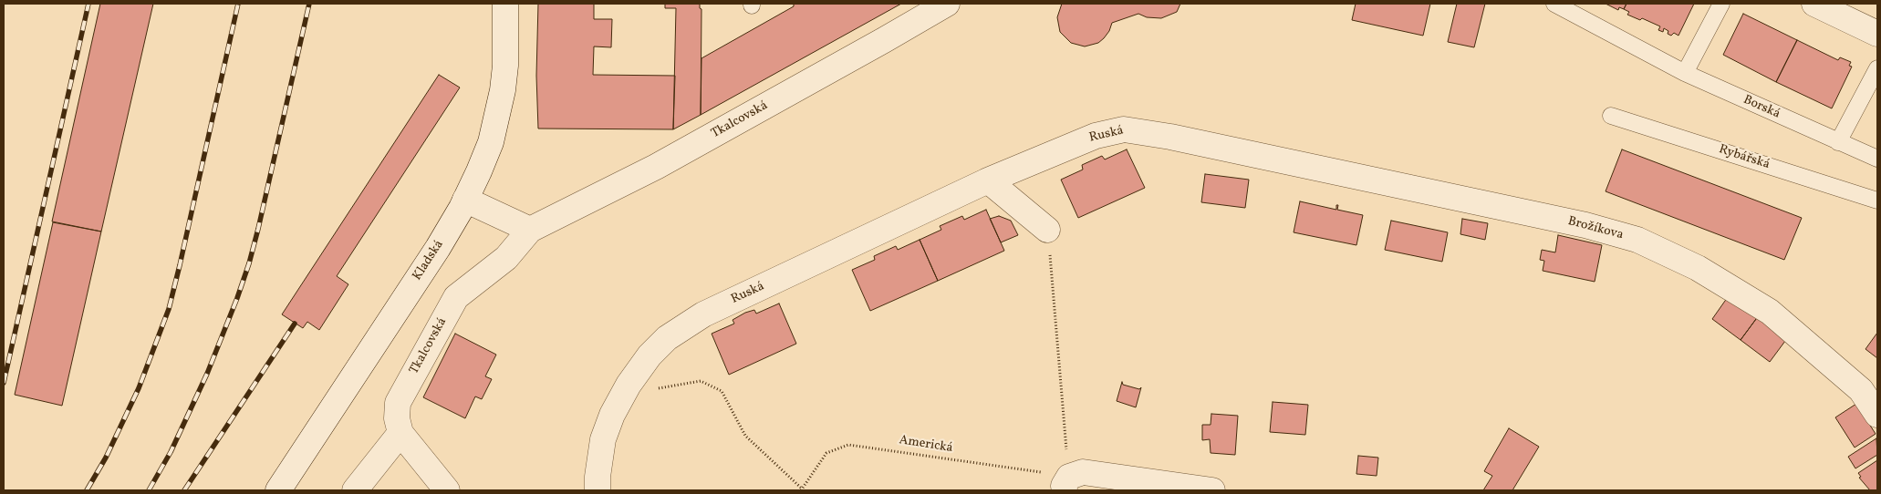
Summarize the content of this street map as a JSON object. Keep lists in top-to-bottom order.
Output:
{
  "streets": {
    "street": [
      "Tkalcovská",
      "Ruská",
      "Brožíkova",
      "Kladská"
    ],
    "lane": ["Borská", "Rybářská"],
    "path": ["Americká"]
  },
  "crossings": [
    ["Ruská", "Brožíkova"]
  ]
}
